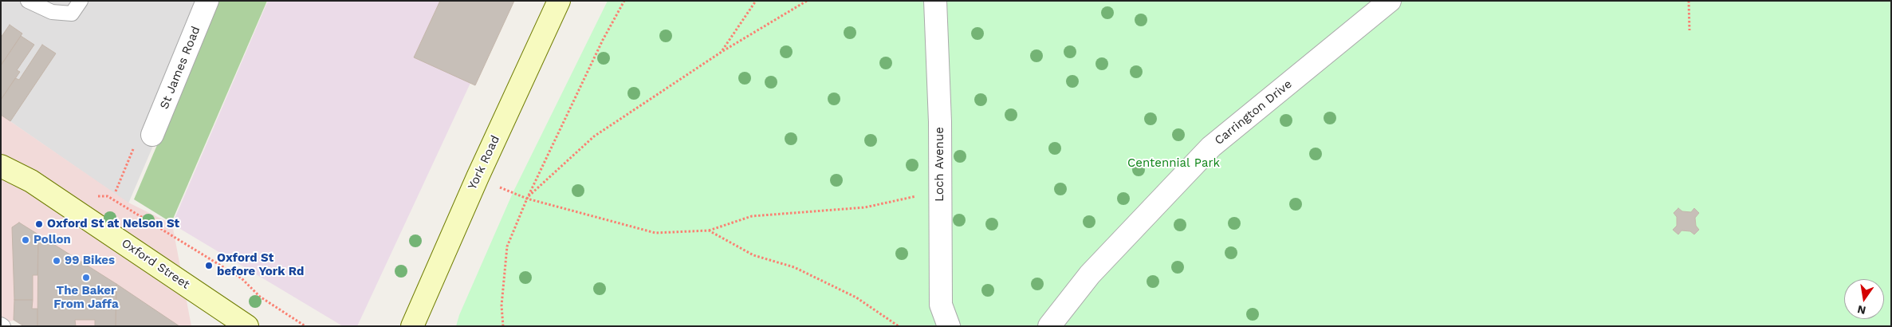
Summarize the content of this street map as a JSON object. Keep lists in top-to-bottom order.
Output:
{
  "streets": {
    "main road": ["York Road", "Oxford Street"],
    "street": ["St James Road", "Carrington Drive", "Loch Avenue"]
  },
  "parks": ["Centennial Park"],
  "places": [
    "Oxford St at Nelson St",
    "Pollon",
    "99 Bikes",
    "Oxford St before York Rd",
    "The Baker From Jaffa"
  ],
  "north": "bottom"
}
